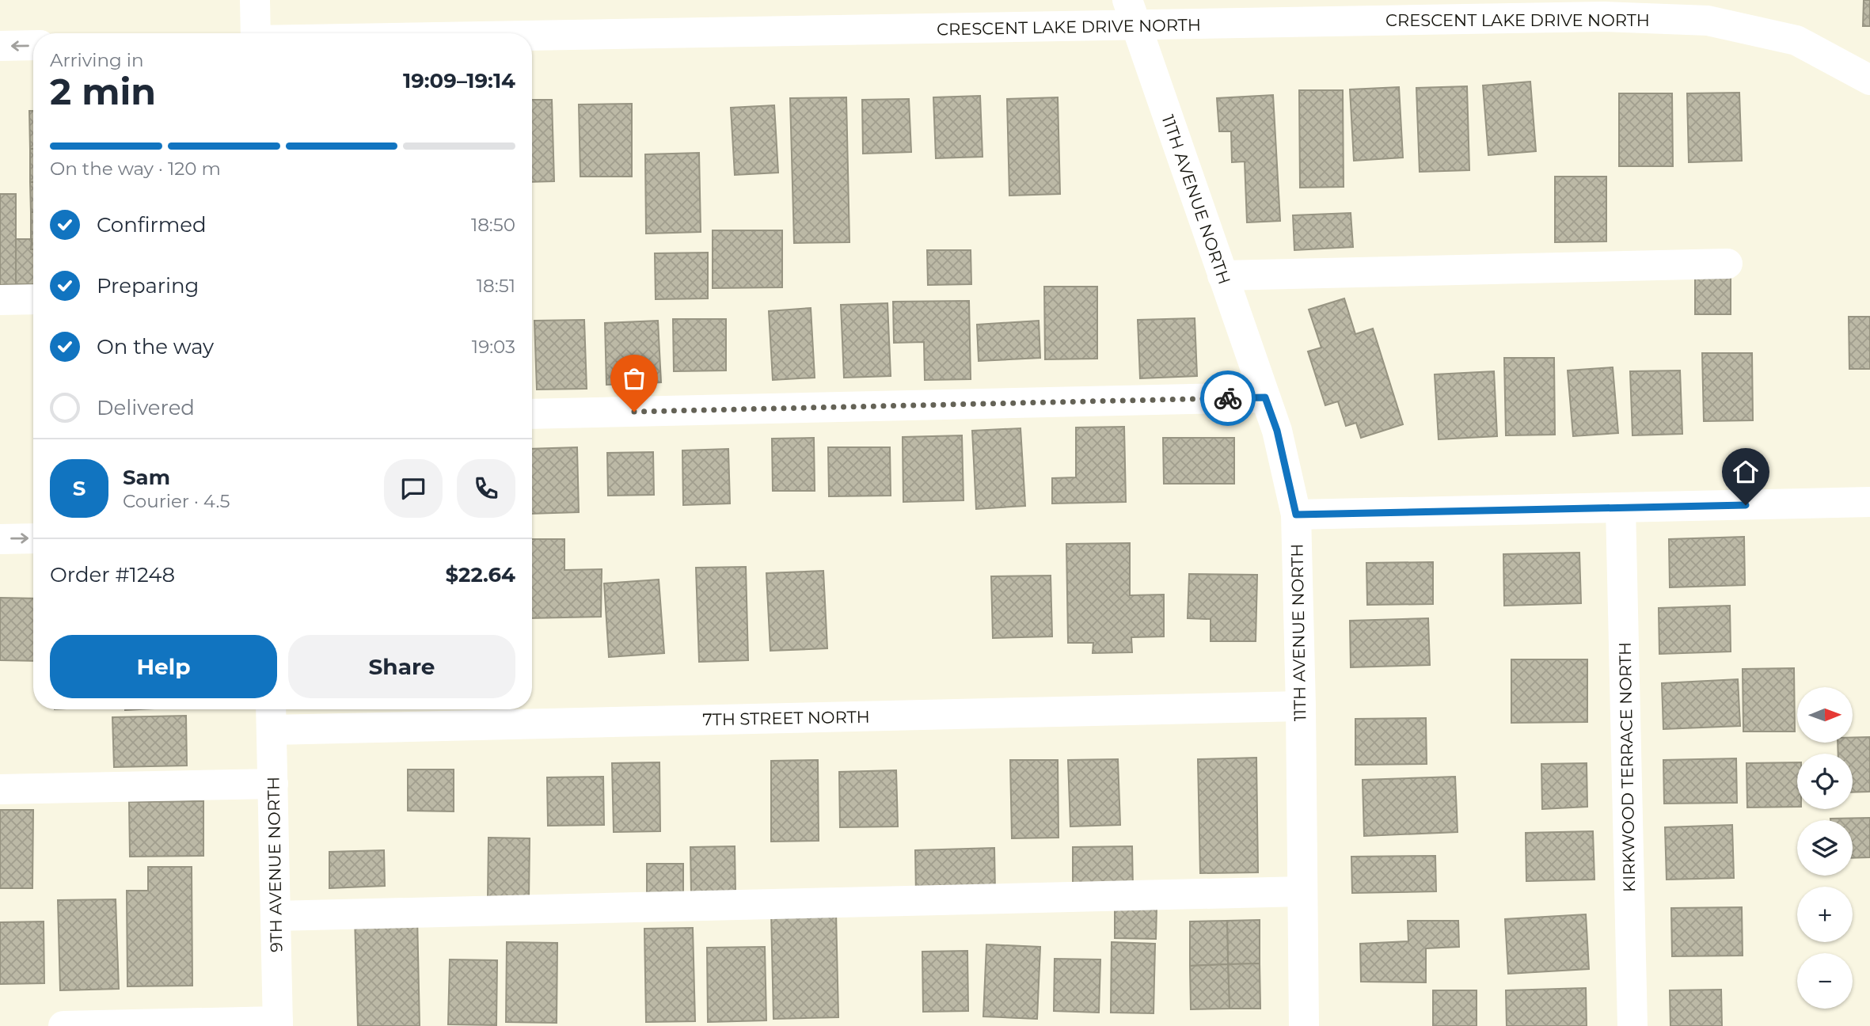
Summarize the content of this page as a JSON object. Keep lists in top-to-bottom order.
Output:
{
  "streets": {
    "street": [
      "CRESCENT LAKE DRIVE NORTH",
      "11TH AVENUE NORTH",
      "7TH STREET NORTH",
      "KIRKWOOD TERRACE NORTH",
      "9TH AVENUE NORTH"
    ]
  },
  "crossings": [
    ["CRESCENT LAKE DRIVE NORTH", "11TH AVENUE NORTH"],
    ["11TH AVENUE NORTH", "7TH STREET NORTH"],
    ["7TH STREET NORTH", "9TH AVENUE NORTH"]
  ],
  "north": "right",
  "page": {
    "heading": ["2 min", "Arriving in", "19:09–19:14"],
    "panel": [
      "Sam",
      "Courier · 4.5",
      "Order #1248",
      "$22.64"
    ],
    "bar": "On the way · 120 m",
    "list": [
      ["Confirmed", "18:50"],
      ["Preparing", "18:51"],
      ["On the way", "19:03"],
      "Delivered"
    ],
    "round": "S",
    "buttons": ["Help", "Share"],
    "map_buttons": ["+", "−"]
  }
}
